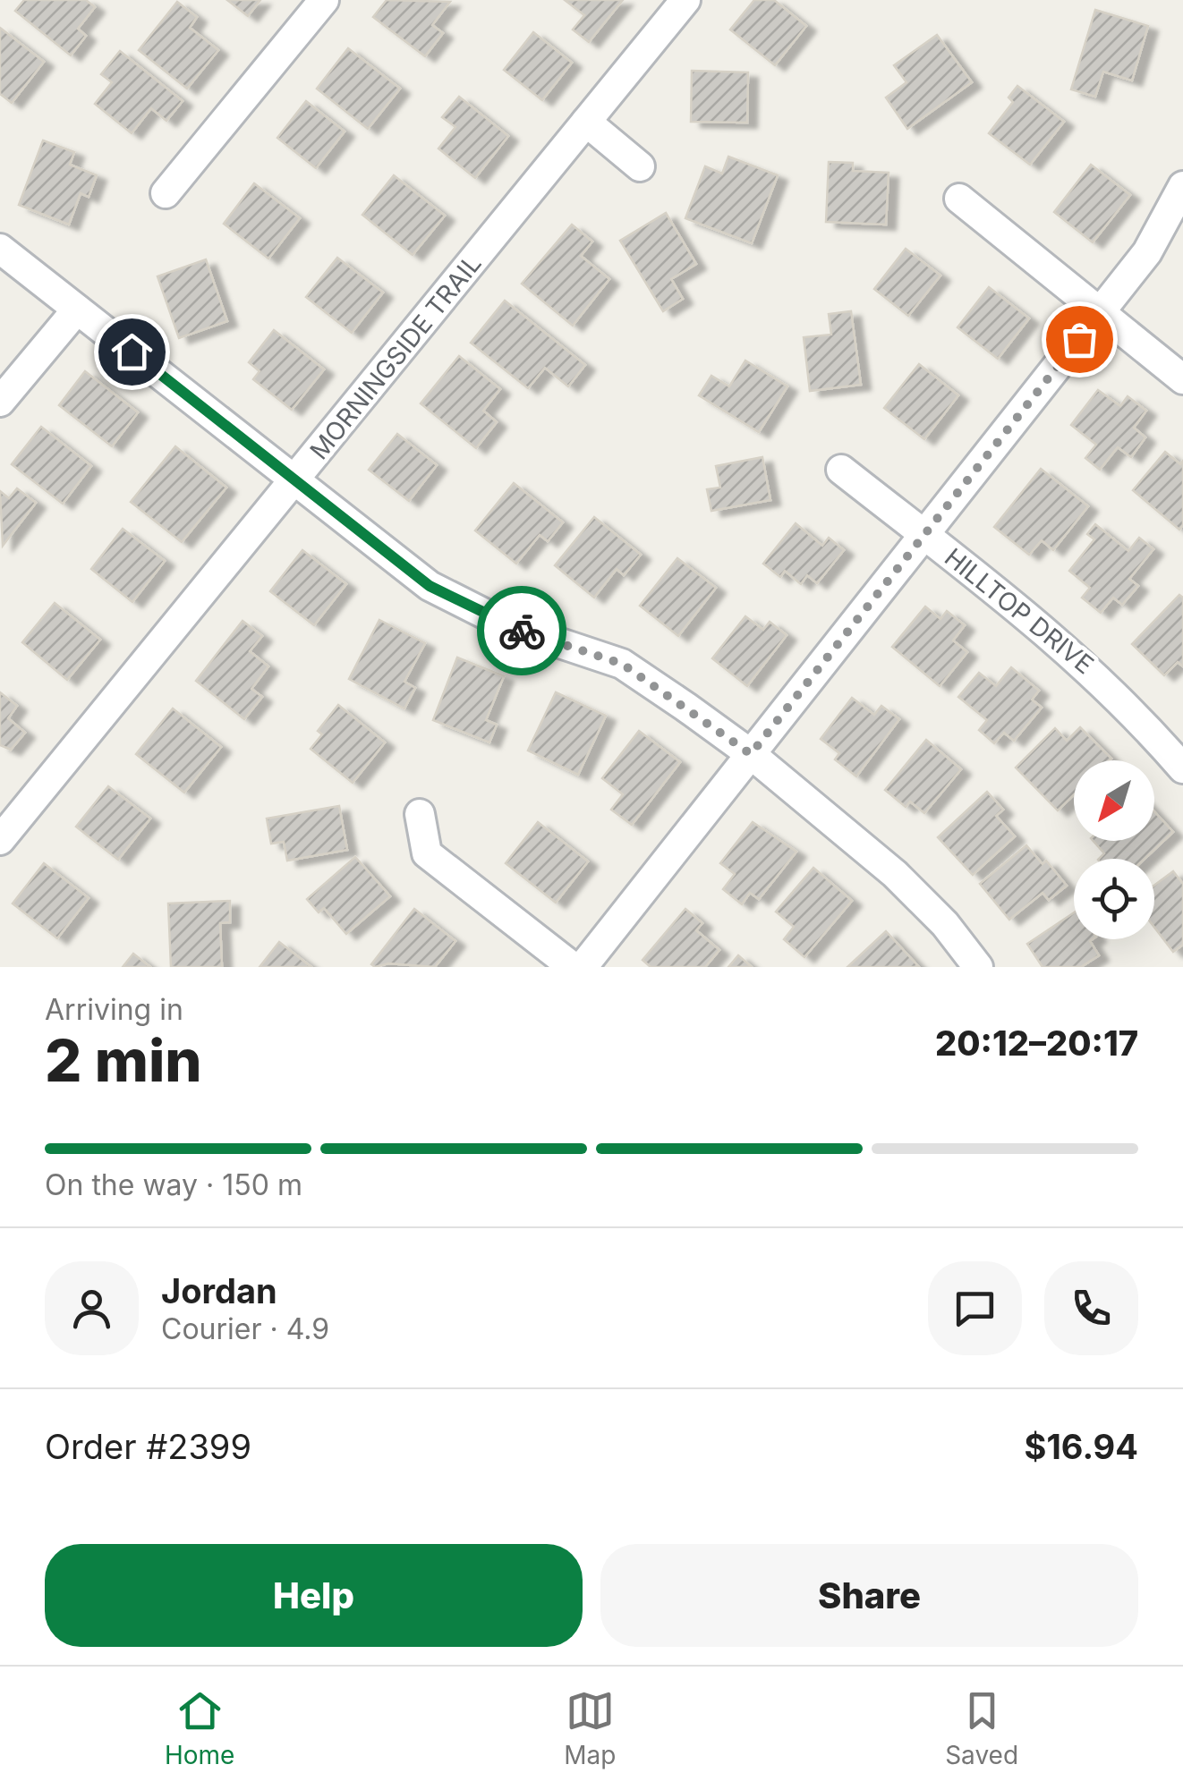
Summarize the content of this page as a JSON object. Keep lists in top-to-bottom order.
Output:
{
  "streets": {
    "street": ["MORNINGSIDE TRAIL", "HILLTOP DRIVE"]
  },
  "north": "bottom left",
  "page": {
    "heading": ["2 min", "Arriving in", "20:12–20:17"],
    "panel": [
      "Jordan",
      "Courier · 4.9",
      "Order #2399",
      "$16.94"
    ],
    "bar": "On the way · 150 m",
    "buttons": ["Help", "Share"],
    "tabs": ["Home", "Map", "Saved"]
  }
}
